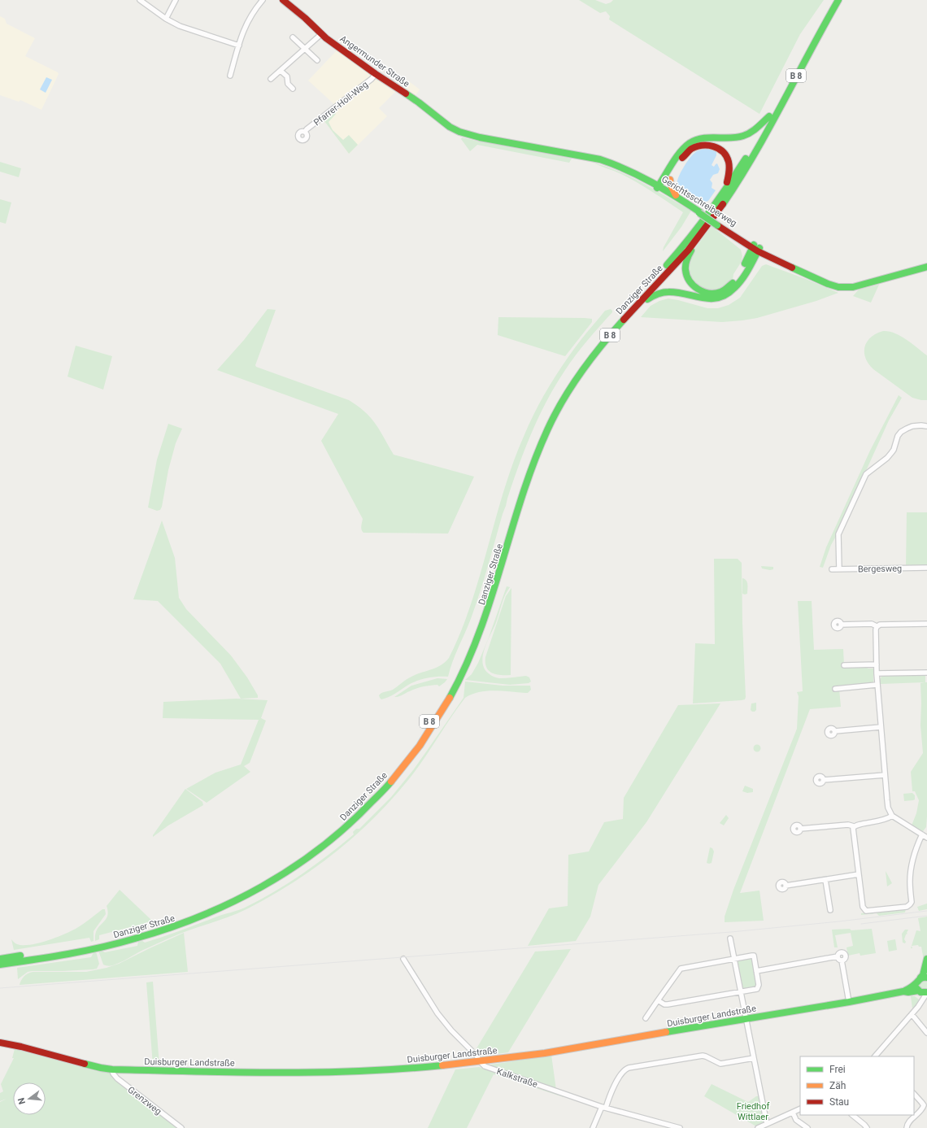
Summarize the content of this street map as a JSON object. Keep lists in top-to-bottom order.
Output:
{
  "streets": {
    "main road": [
      "Angermunder Straße",
      "B 8",
      "Gerichtsschreiberweg",
      "Danziger Straße",
      "Duisburger Landstraße"
    ],
    "street": [
      "Pfarrer-Holl-Weg",
      "Bergesweg",
      "Kalkstraße",
      "Grenzweg"
    ]
  },
  "crossings": [
    ["Angermunder Straße", "Pfarrer-Holl-Weg"],
    ["Angermunder Straße", "Gerichtsschreiberweg"],
    ["Duisburger Landstraße", "Kalkstraße"],
    ["Duisburger Landstraße", "Grenzweg"]
  ],
  "parks": ["Friedhof Wittlaer"],
  "legend": ["Frei", "Zäh", "Stau"],
  "north": "left"
}
